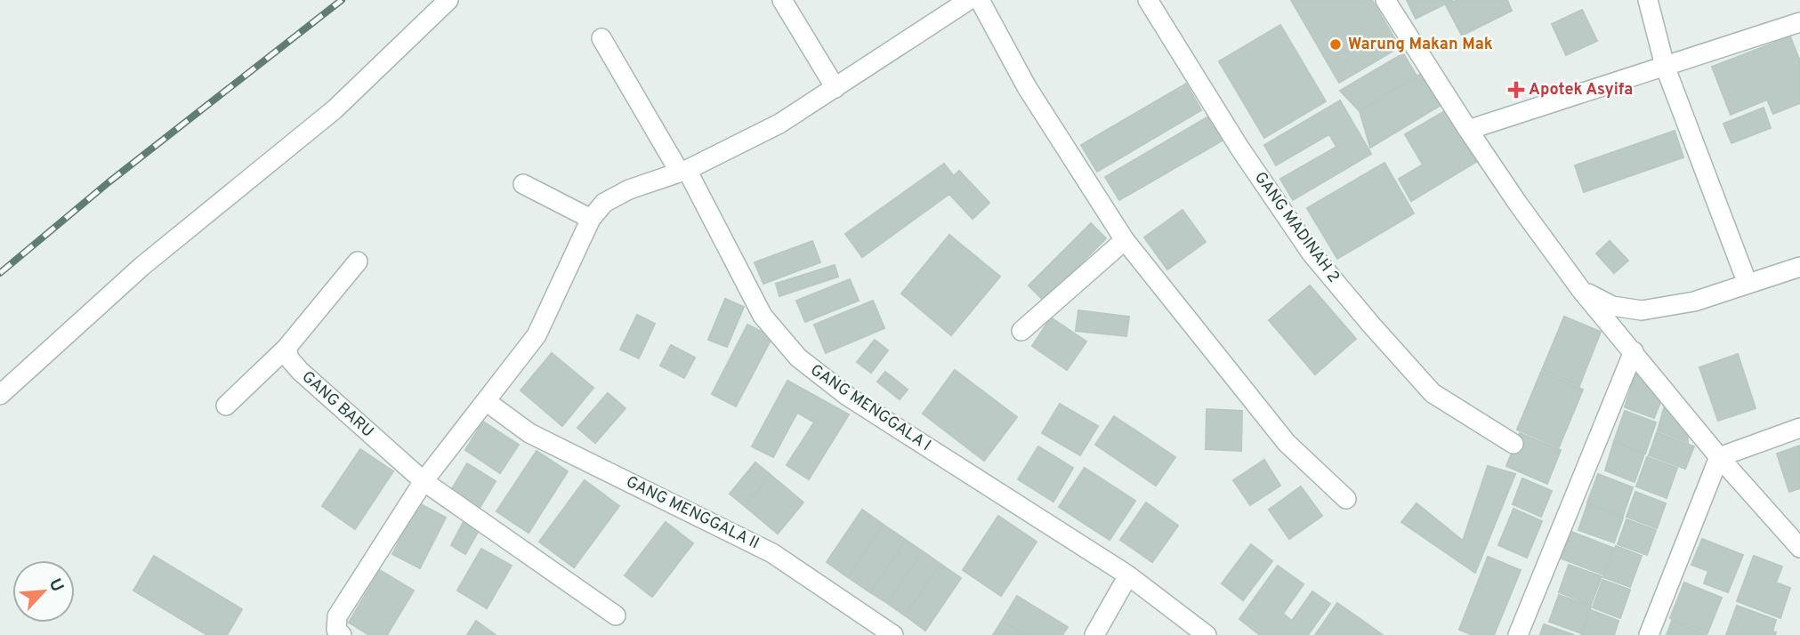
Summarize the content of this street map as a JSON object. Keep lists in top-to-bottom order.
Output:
{
  "streets": {
    "street": [
      "GANG MADINAH 2",
      "GANG BARU",
      "GANG MENGGALA I",
      "GANG MENGGALA II"
    ]
  },
  "places": {
    "other": ["Warung Makan Mak"],
    "health": ["Apotek Asyifa"]
  },
  "north": "top right"
}
